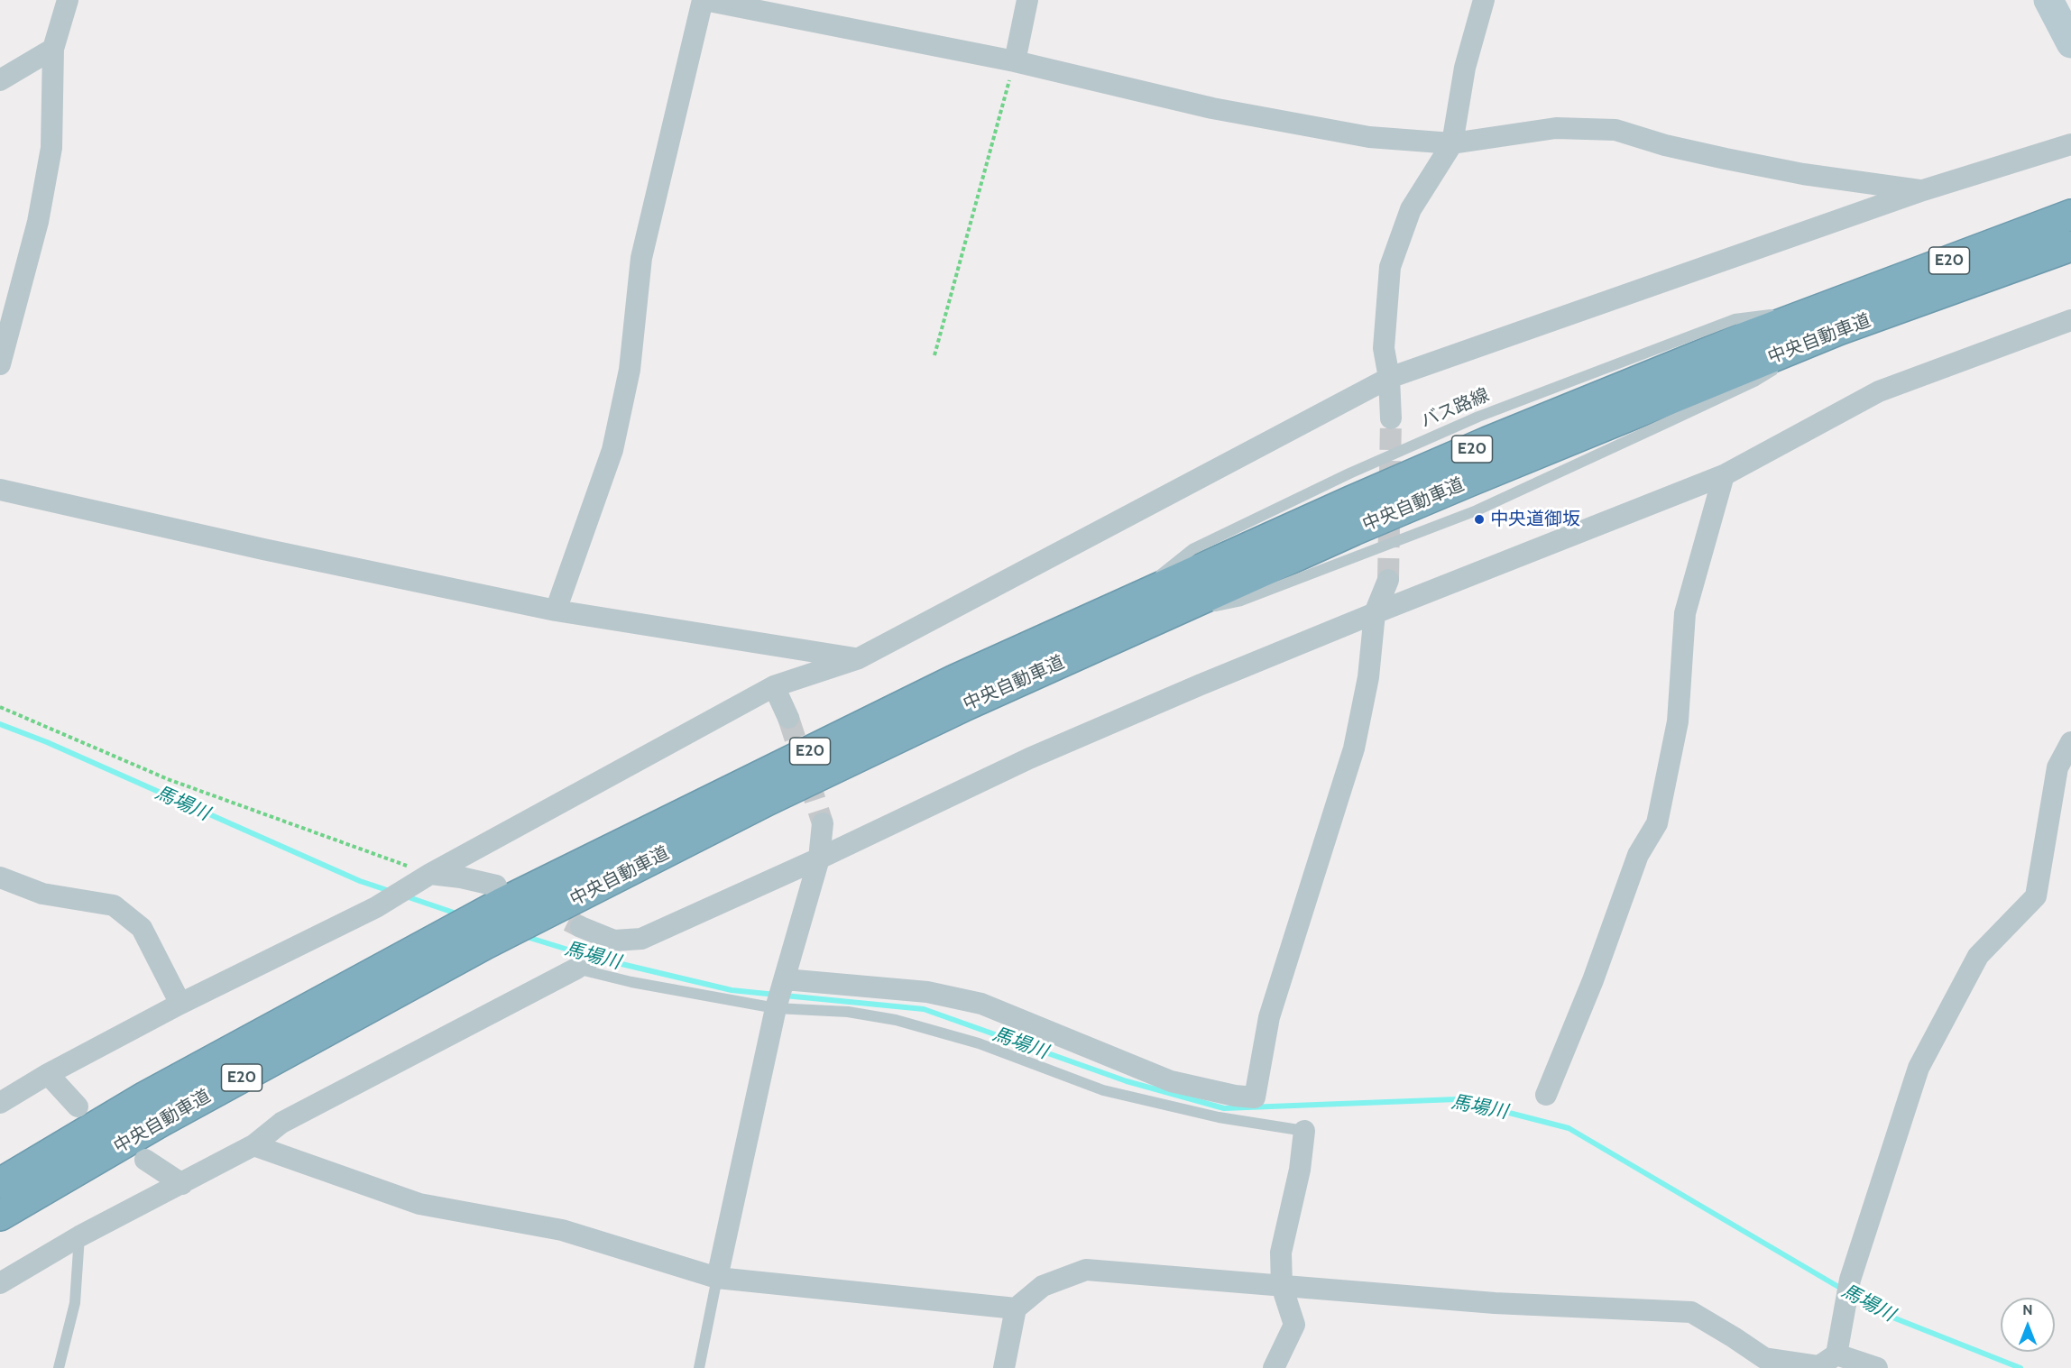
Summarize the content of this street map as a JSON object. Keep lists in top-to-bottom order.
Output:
{
  "streets": {
    "highway": ["E20", "中央自動車道"]
  },
  "water": ["馬場川"],
  "places": ["中央道御坂"],
  "north": "top"
}
